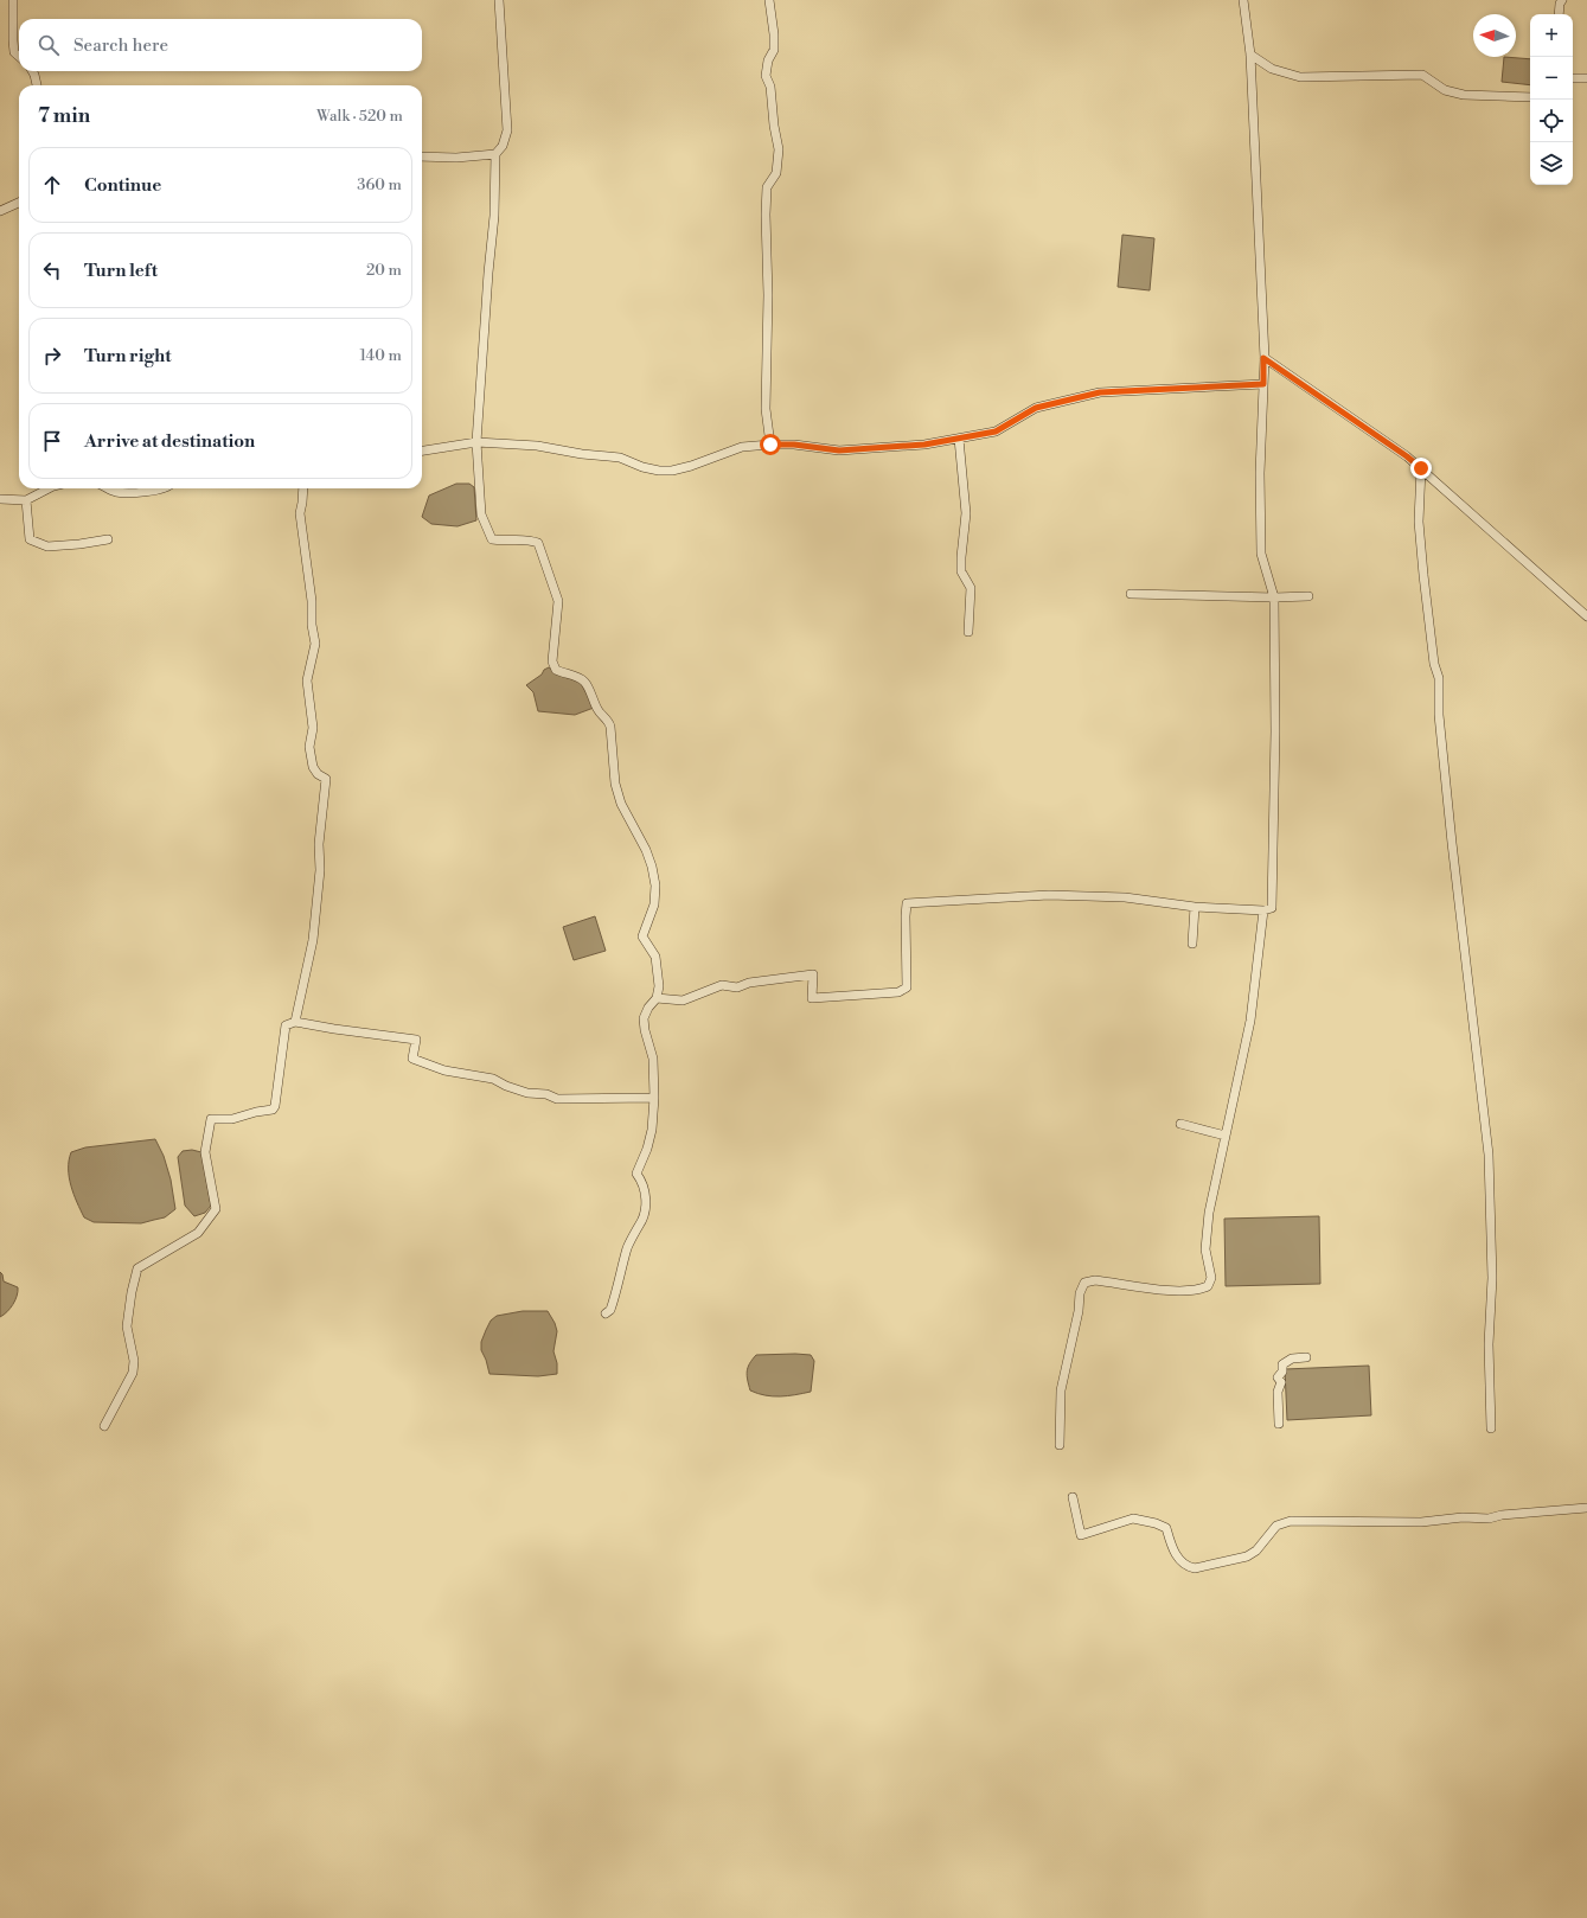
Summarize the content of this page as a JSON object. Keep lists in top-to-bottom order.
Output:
{
  "north": "left",
  "page": {
    "map_buttons": ["+", "−"],
    "search": "Search here",
    "heading": ["7 min", "Walk · 520 m"],
    "list": [
      ["Continue", "360 m"],
      ["Turn left", "20 m"],
      ["Turn right", "140 m"],
      "Arrive at destination"
    ]
  }
}
